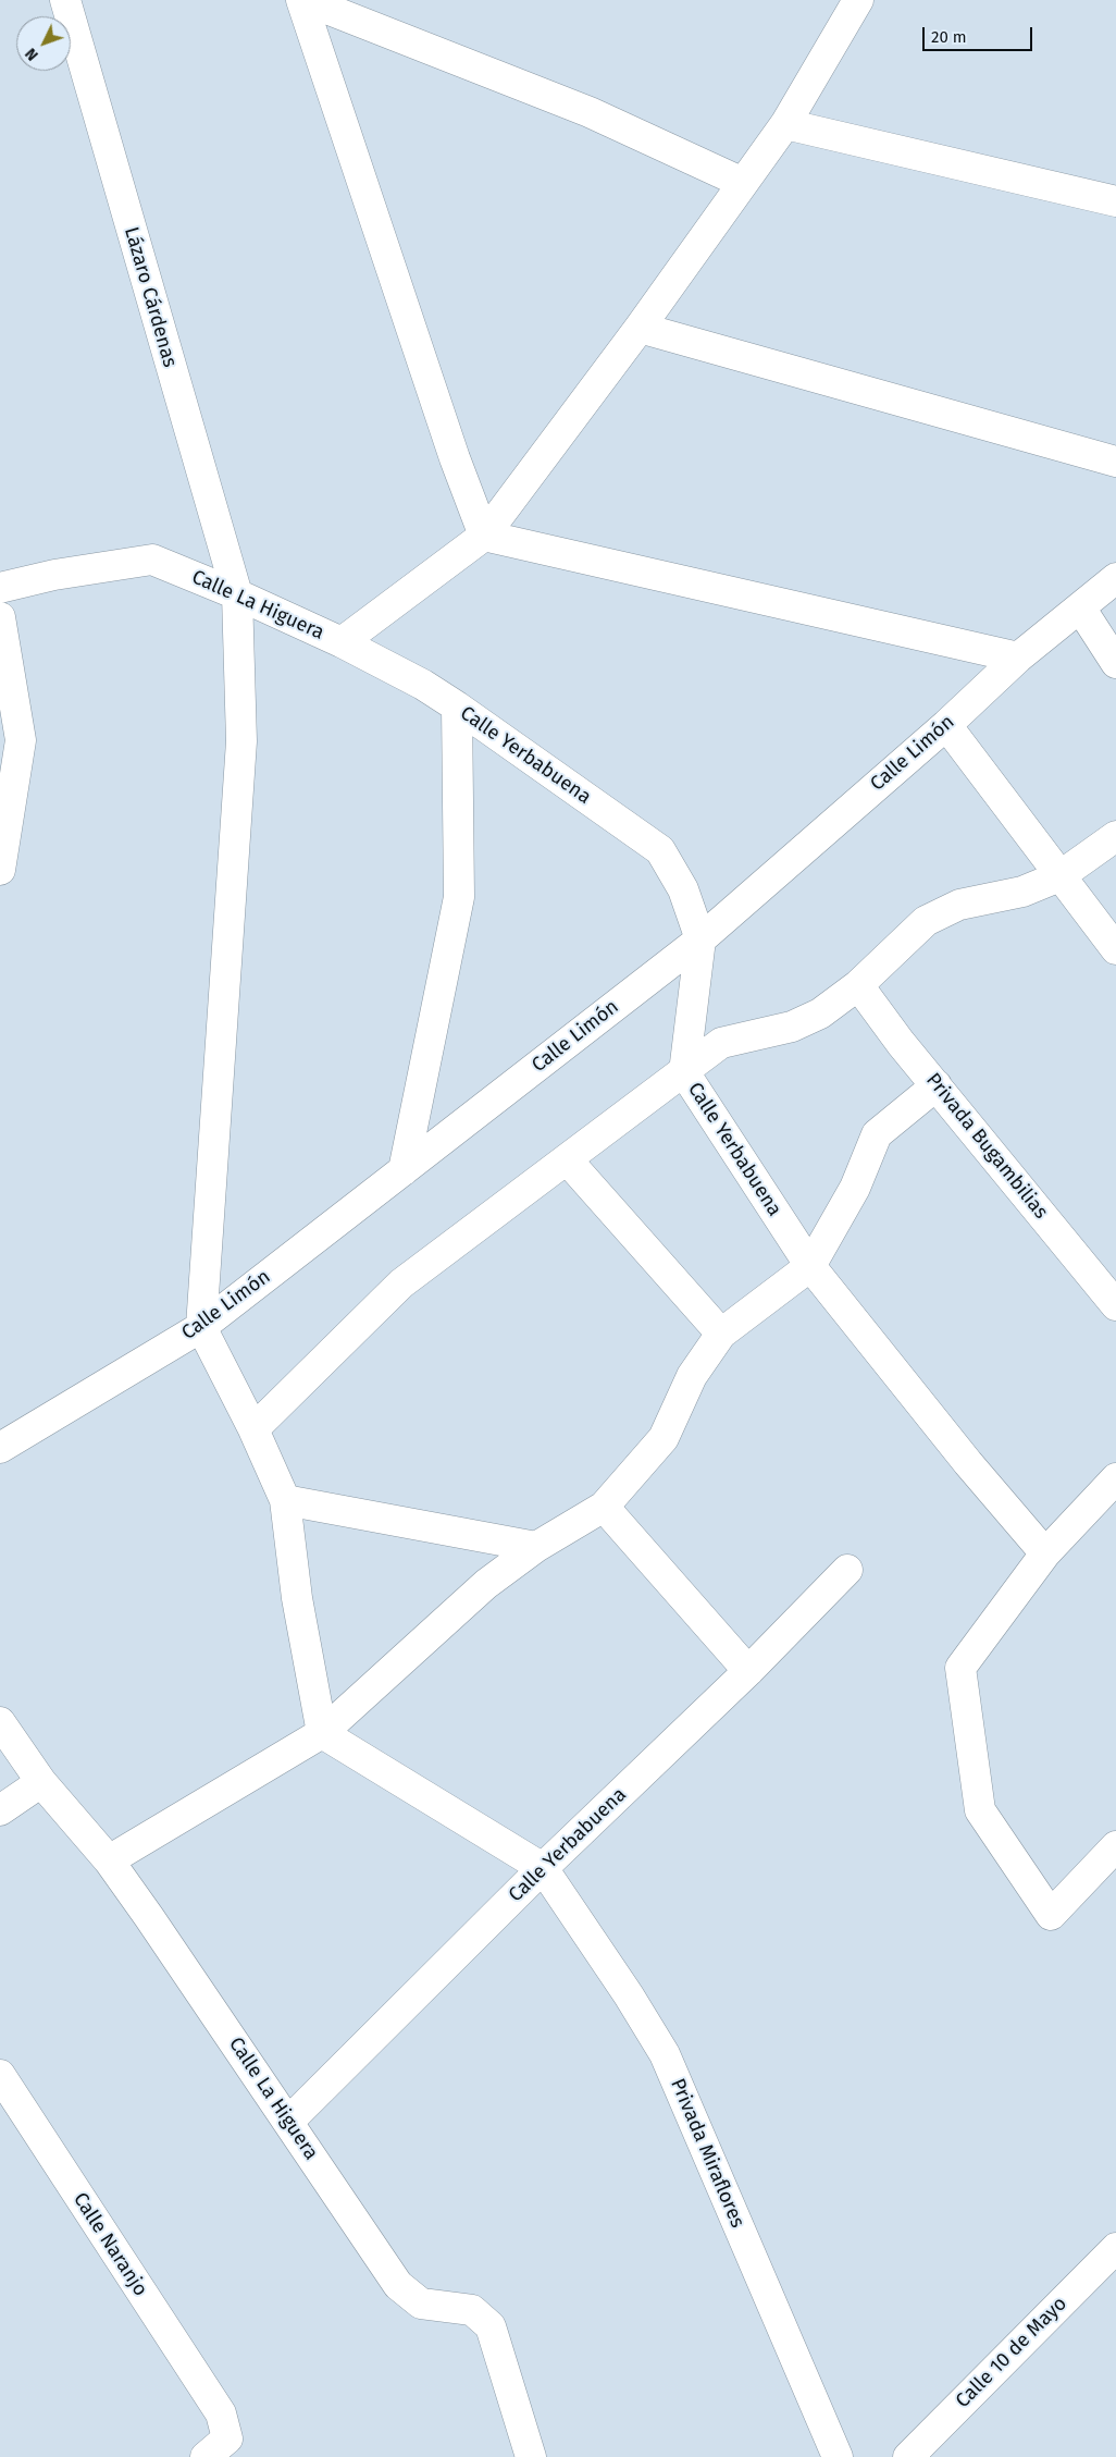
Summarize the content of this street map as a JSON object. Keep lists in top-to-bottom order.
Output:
{
  "streets": {
    "street": [
      "Lázaro Cárdenas",
      "Calle La Higuera",
      "Calle Limón",
      "Calle Yerbabuena",
      "Privada Bugambilias",
      "Privada Miraflores",
      "Calle Naranjo",
      "Calle 10 de Mayo"
    ]
  },
  "crossings": [
    ["Lázaro Cárdenas", "Calle La Higuera"],
    ["Lázaro Cárdenas", "Calle Limón"],
    ["Calle La Higuera", "Calle Yerbabuena"],
    ["Calle Limón", "Calle Yerbabuena"],
    ["Calle Yerbabuena", "Privada Miraflores"]
  ],
  "scale_bar": "20 m",
  "north": "bottom left"
}
